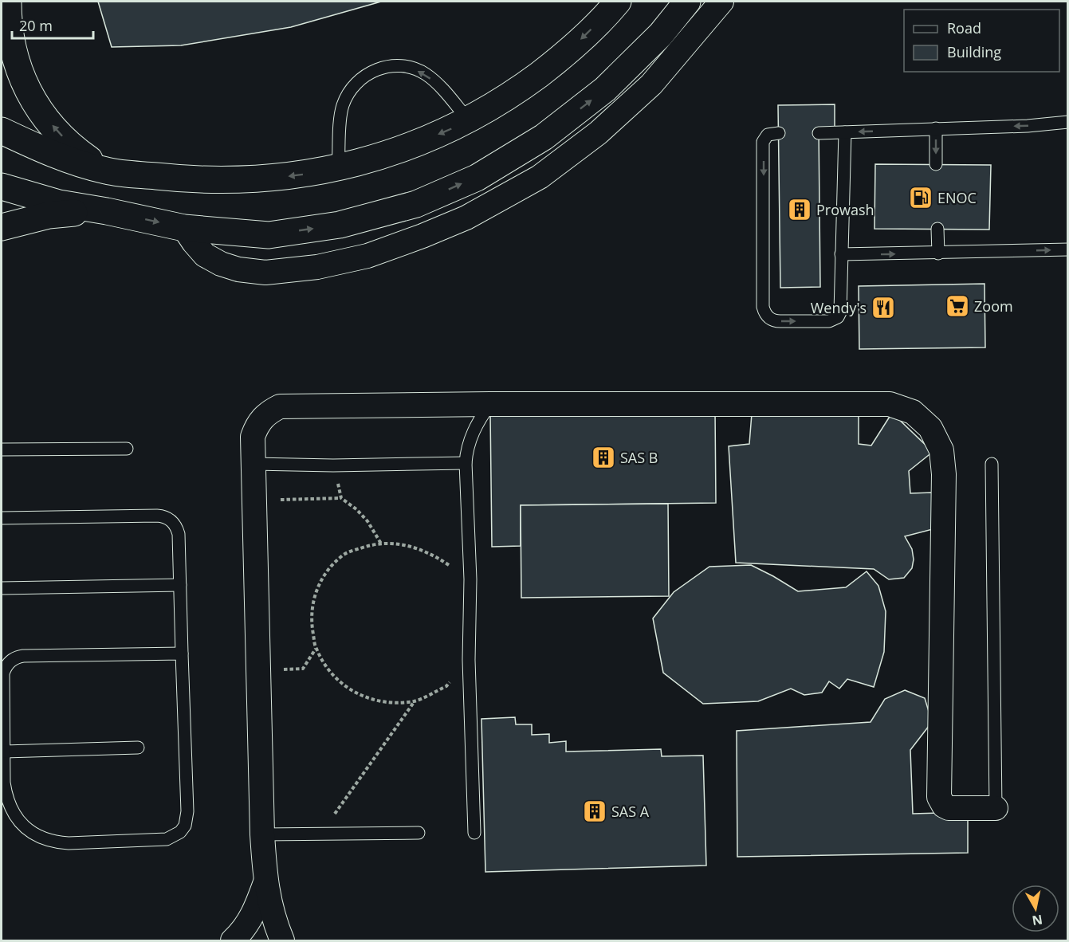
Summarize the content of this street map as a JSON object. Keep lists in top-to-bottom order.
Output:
{
  "places": {
    "fuel station": ["ENOC"],
    "building": ["Prowash", "SAS B", "SAS A"],
    "supermarket": ["Zoom"],
    "restaurant": ["Wendy's"]
  },
  "legend": ["Road", "Building"],
  "scale_bar": "20 m",
  "north": "bottom"
}
